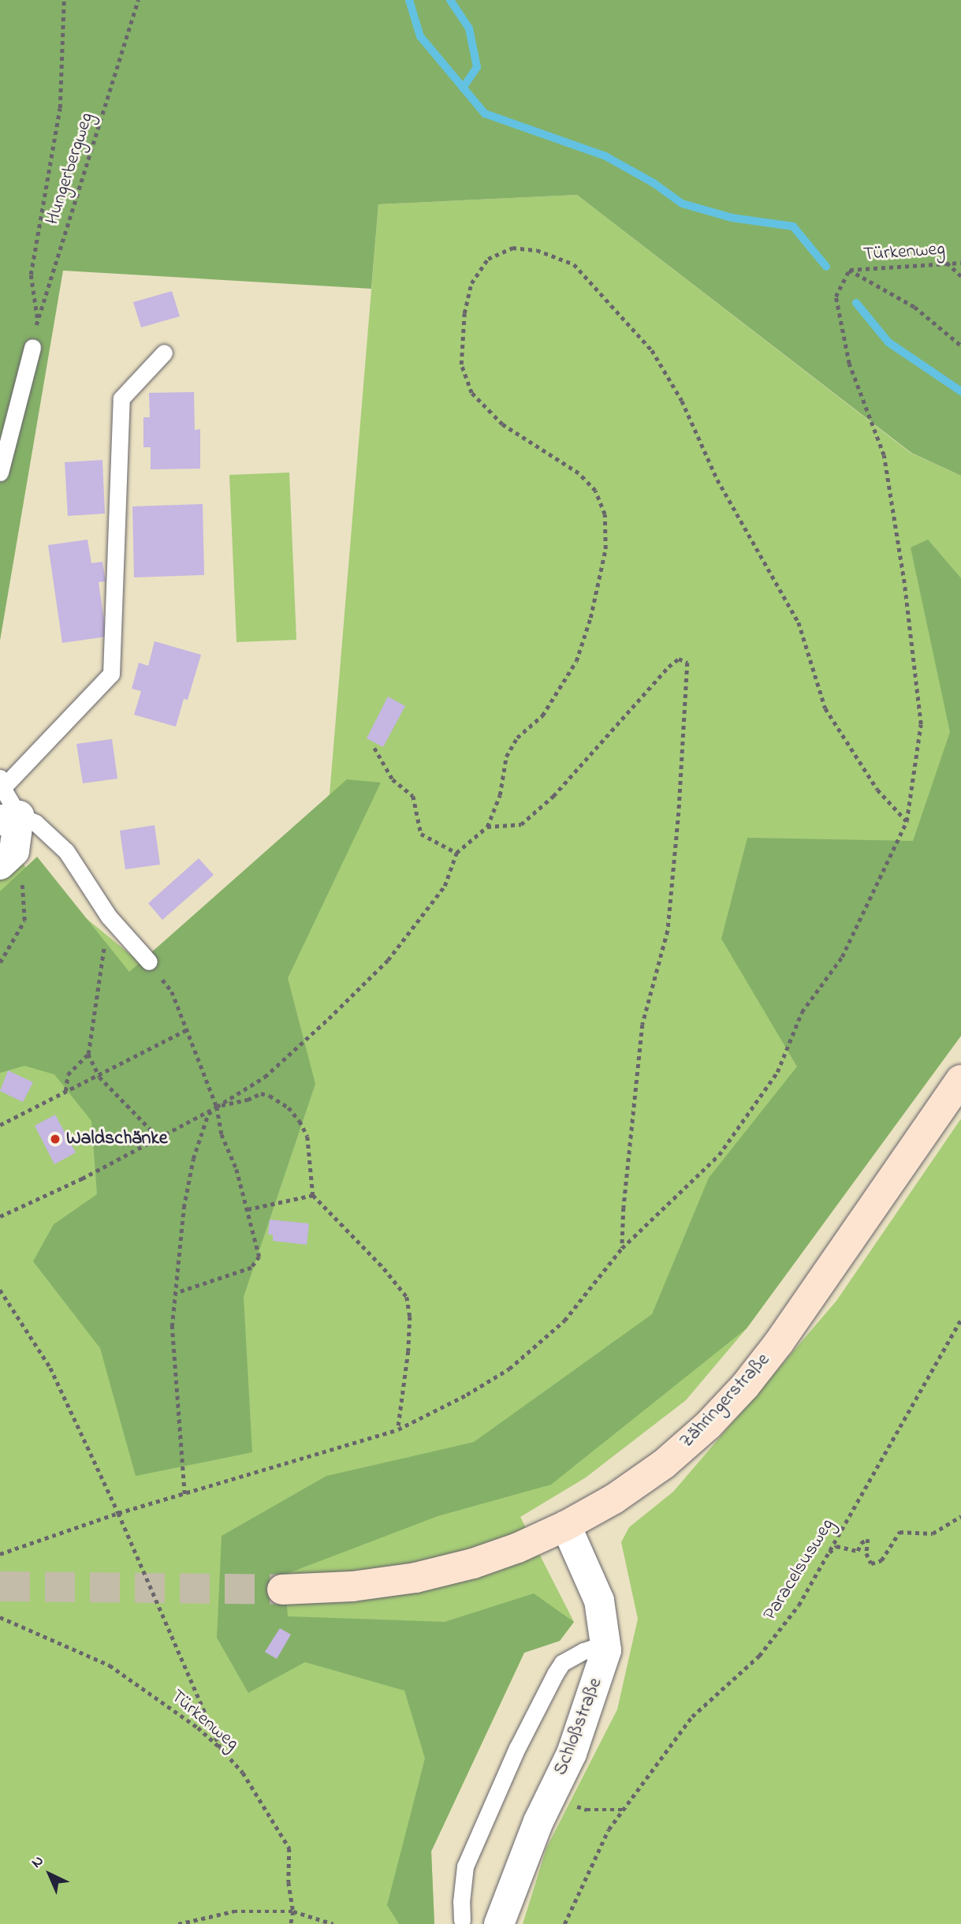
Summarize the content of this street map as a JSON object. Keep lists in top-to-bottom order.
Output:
{
  "streets": {
    "main road": ["Zähringerstraße"],
    "street": ["Schloßstraße"],
    "path": ["Hungerbergweg", "Türkenweg", "Paracelsusweg"]
  },
  "crossings": [
    ["Zähringerstraße", "Schloßstraße"]
  ],
  "places": ["Waldschänke"],
  "north": "top left"
}
